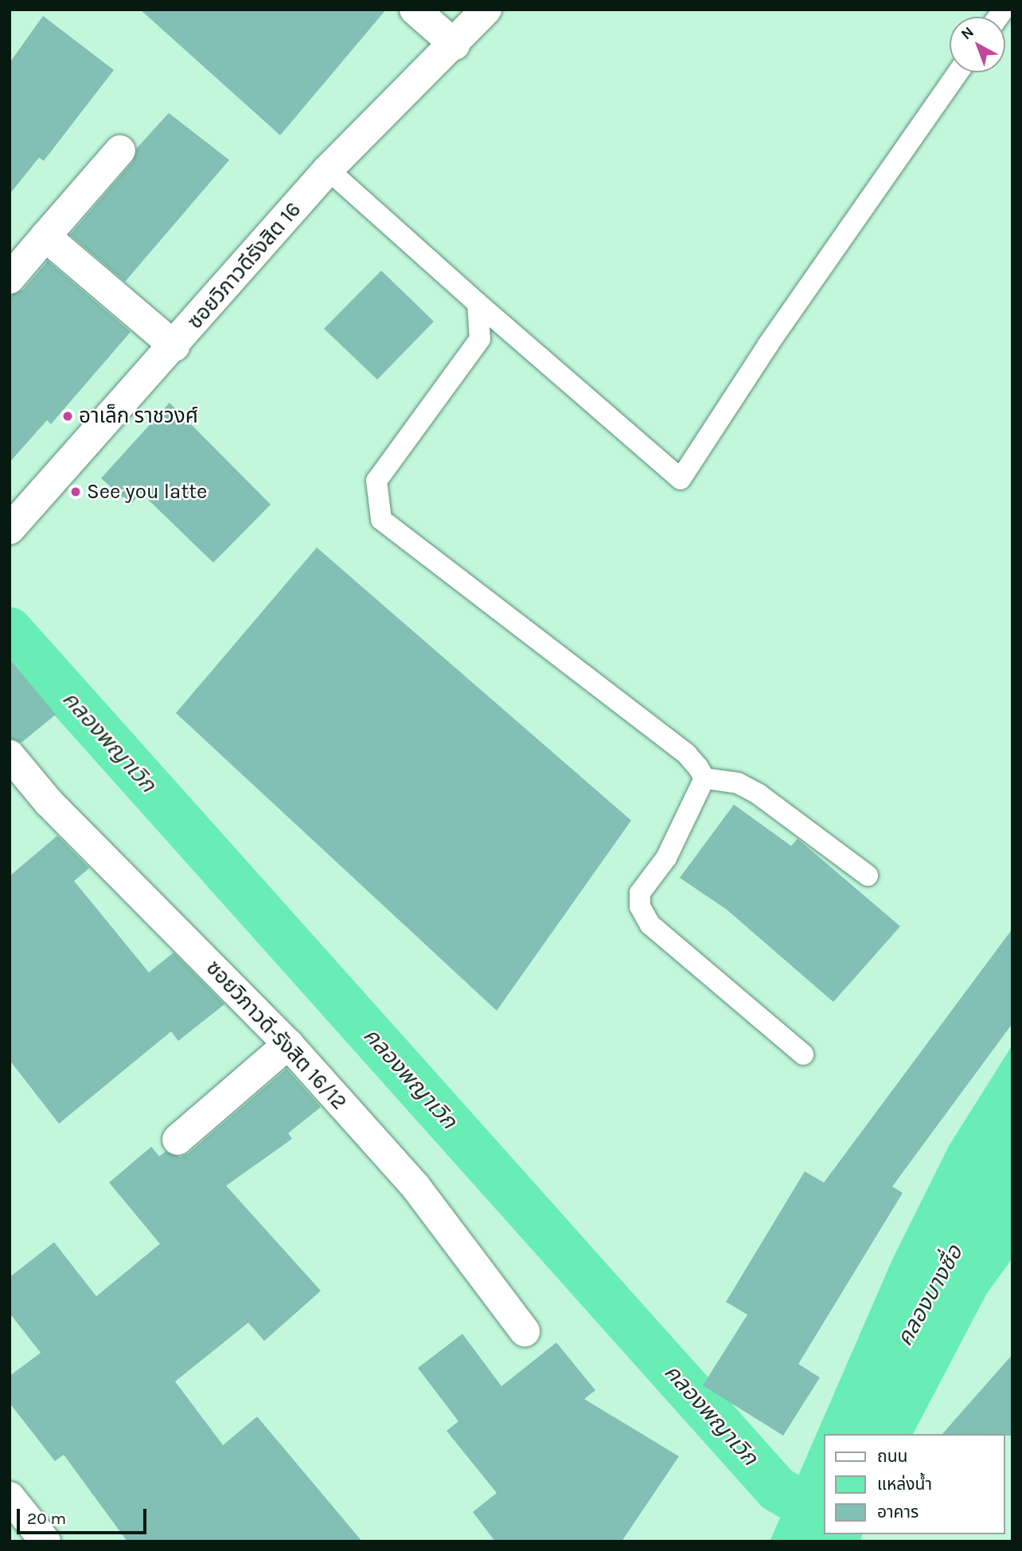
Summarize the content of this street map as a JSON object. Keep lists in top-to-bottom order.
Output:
{
  "streets": {
    "street": ["ซอยวิภาวดีรังสิต 16", "ซอยวิภาวดี-รังสิต 16/12"]
  },
  "water": ["คลองพญาเวิก", "คลองบางซื่อ"],
  "places": ["อาเล็ก ราชวงศ์", "See you latte"],
  "legend": ["ถนน", "แหล่งน้ำ", "อาคาร"],
  "scale_bar": "20 m",
  "north": "top left"
}
